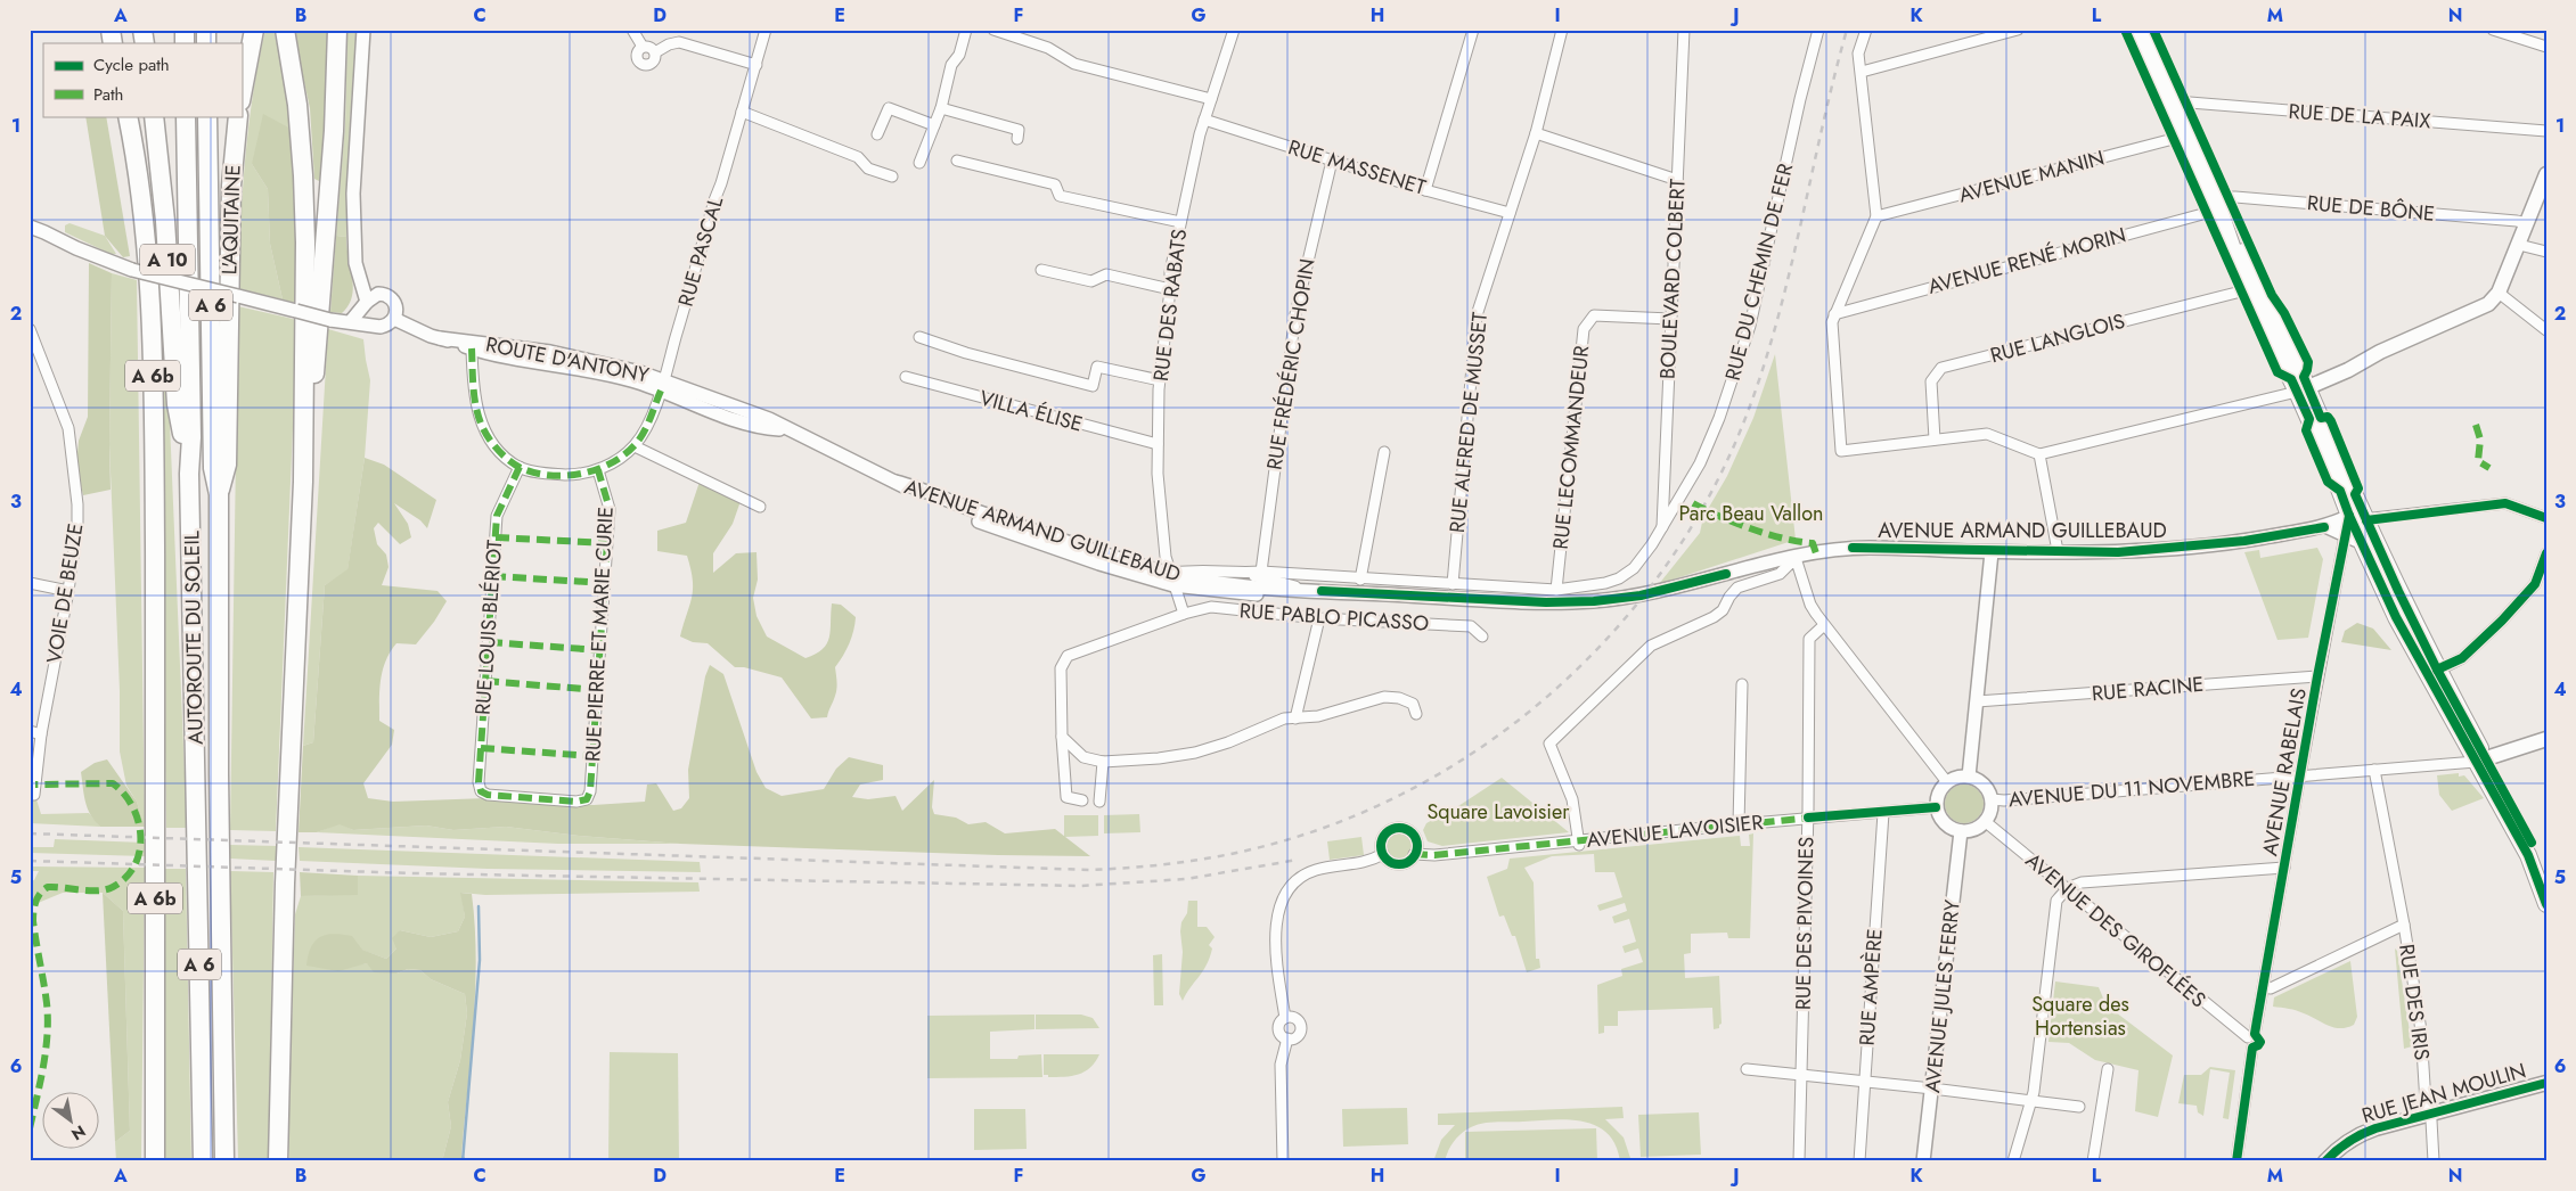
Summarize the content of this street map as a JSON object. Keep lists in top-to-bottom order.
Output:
{
  "streets": {
    "highway": [
      "L'AQUITAINE",
      "A 10",
      "A 6",
      "A 6b",
      "AUTOROUTE DU SOLEIL"
    ],
    "main road": ["RUE JEAN MOULIN"],
    "street": [
      "RUE DE LA PAIX",
      "RUE MASSENET",
      "AVENUE MANIN",
      "RUE DE BÔNE",
      "RUE PASCAL",
      "AVENUE RENÉ MORIN",
      "RUE DU CHEMIN DE FER",
      "BOULEVARD COLBERT",
      "RUE DES RABATS",
      "RUE LANGLOIS",
      "ROUTE D'ANTONY",
      "RUE FRÉDÉRIC CHOPIN",
      "VILLA ÉLISE",
      "RUE ALFRED DE MUSSET",
      "RUE LECOMMANDEUR",
      "AVENUE ARMAND GUILLEBAUD",
      "VOIE DE BEUZE",
      "RUE PABLO PICASSO",
      "RUE LOUIS BLÉRIOT",
      "RUE PIERRE ET MARIE CURIE",
      "RUE RACINE",
      "AVENUE RABELAIS",
      "AVENUE DU 11 NOVEMBRE",
      "AVENUE LAVOISIER",
      "RUE DES PIVOINES",
      "AVENUE DES GIROFLÉES",
      "RUE AMPÈRE",
      "AVENUE JULES FERRY",
      "RUE DES IRIS"
    ]
  },
  "crossings": [
    ["RUE MASSENET", "RUE DES RABATS"],
    ["RUE MASSENET", "RUE FRÉDÉRIC CHOPIN"],
    ["RUE MASSENET", "RUE ALFRED DE MUSSET"],
    ["RUE DE BÔNE", "AVENUE RENÉ MORIN"],
    ["L'AQUITAINE", "AUTOROUTE DU SOLEIL"],
    ["RUE PASCAL", "ROUTE D'ANTONY"],
    ["A 10", "AUTOROUTE DU SOLEIL"],
    ["RUE DU CHEMIN DE FER", "BOULEVARD COLBERT"],
    ["RUE DU CHEMIN DE FER", "RUE LECOMMANDEUR"],
    ["BOULEVARD COLBERT", "RUE LECOMMANDEUR"],
    ["RUE DES RABATS", "VILLA ÉLISE"],
    ["RUE DES RABATS", "AVENUE ARMAND GUILLEBAUD"],
    ["RUE DES RABATS", "RUE PABLO PICASSO"],
    ["ROUTE D'ANTONY", "AVENUE ARMAND GUILLEBAUD"],
    ["RUE LOUIS BLÉRIOT", "RUE PIERRE ET MARIE CURIE"],
    ["RUE RACINE", "AVENUE RABELAIS"],
    ["AVENUE RABELAIS", "AVENUE DU 11 NOVEMBRE"],
    ["AVENUE RABELAIS", "AVENUE DES GIROFLÉES"],
    ["AVENUE RABELAIS", "RUE DES IRIS"],
    ["AVENUE DU 11 NOVEMBRE", "AVENUE LAVOISIER"],
    ["AVENUE DU 11 NOVEMBRE", "AVENUE DES GIROFLÉES"],
    ["AVENUE DU 11 NOVEMBRE", "AVENUE JULES FERRY"],
    ["AVENUE DU 11 NOVEMBRE", "RUE DES IRIS"],
    ["AVENUE LAVOISIER", "RUE DES PIVOINES"],
    ["AVENUE LAVOISIER", "AVENUE DES GIROFLÉES"],
    ["AVENUE LAVOISIER", "RUE AMPÈRE"],
    ["AVENUE LAVOISIER", "AVENUE JULES FERRY"],
    ["AVENUE DES GIROFLÉES", "AVENUE JULES FERRY"],
    ["RUE DES IRIS", "RUE JEAN MOULIN"]
  ],
  "parks": ["Parc Beau Vallon", "Square Lavoisier", "Square des Hortensias"],
  "legend": ["Cycle path", "Path"],
  "north": "bottom right",
  "grid": {
    "columns": [
      "A",
      "B",
      "C",
      "D",
      "E",
      "F",
      "G",
      "H",
      "I",
      "J",
      "K",
      "L",
      "M",
      "N"
    ],
    "rows": [
      "1",
      "2",
      "3",
      "4",
      "5",
      "6"
    ]
  }
}
